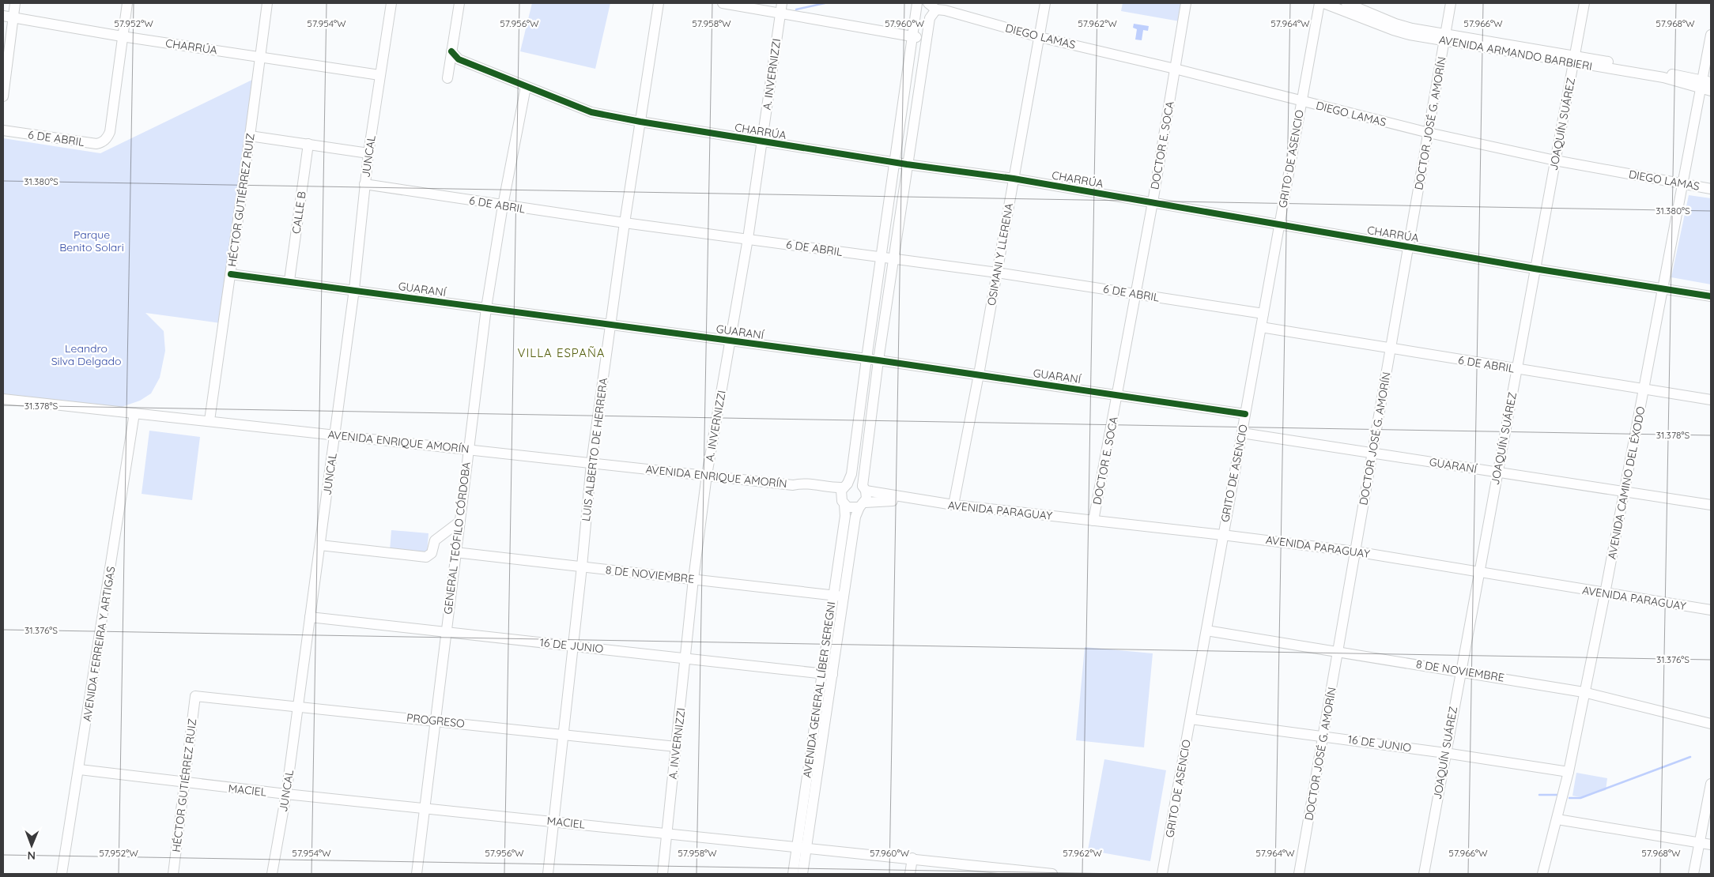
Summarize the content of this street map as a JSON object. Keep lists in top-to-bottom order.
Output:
{
  "streets": {
    "street": [
      "DIEGO LAMAS",
      "CHARRÚA",
      "AVENIDA ARMANDO BARBIERI",
      "A. INVERNIZZI",
      "DOCTOR JOSÉ G. AMORÍN",
      "JOAQUÍN SUÁREZ",
      "6 DE ABRIL",
      "DOCTOR E. SOCA",
      "JUNCAL",
      "GRITO DE ASENCIO",
      "HÉCTOR GUTIÉRREZ RUIZ",
      "CALLE B",
      "OSIMANI Y LLERENA",
      "GUARANÍ",
      "AVENIDA ENRIQUE AMORÍN",
      "LUIS ALBERTO DE HERRERA",
      "AVENIDA CAMINO DEL ÉXODO",
      "AVENIDA PARAGUAY",
      "GENERAL TEÓFILO CÓRDOBA",
      "8 DE NOVIEMBRE",
      "AVENIDA FERREIRA Y ARTIGAS",
      "16 DE JUNIO",
      "AVENIDA GENERAL LÍBER SEREGNI",
      "PROGRESO",
      "MACIEL"
    ]
  },
  "crossings": [
    ["DIEGO LAMAS", "DOCTOR JOSÉ G. AMORÍN"],
    ["DIEGO LAMAS", "JOAQUÍN SUÁREZ"],
    ["DIEGO LAMAS", "DOCTOR E. SOCA"],
    ["DIEGO LAMAS", "GRITO DE ASENCIO"],
    ["DIEGO LAMAS", "OSIMANI Y LLERENA"],
    ["DIEGO LAMAS", "AVENIDA CAMINO DEL ÉXODO"],
    ["CHARRÚA", "A. INVERNIZZI"],
    ["CHARRÚA", "DOCTOR JOSÉ G. AMORÍN"],
    ["CHARRÚA", "JOAQUÍN SUÁREZ"],
    ["CHARRÚA", "6 DE ABRIL"],
    ["CHARRÚA", "DOCTOR E. SOCA"],
    ["CHARRÚA", "JUNCAL"],
    ["CHARRÚA", "GRITO DE ASENCIO"],
    ["CHARRÚA", "HÉCTOR GUTIÉRREZ RUIZ"],
    ["CHARRÚA", "OSIMANI Y LLERENA"],
    ["CHARRÚA", "LUIS ALBERTO DE HERRERA"],
    ["CHARRÚA", "AVENIDA CAMINO DEL ÉXODO"],
    ["CHARRÚA", "GENERAL TEÓFILO CÓRDOBA"],
    ["AVENIDA ARMANDO BARBIERI", "DOCTOR JOSÉ G. AMORÍN"],
    ["AVENIDA ARMANDO BARBIERI", "JOAQUÍN SUÁREZ"],
    ["AVENIDA ARMANDO BARBIERI", "AVENIDA CAMINO DEL ÉXODO"],
    ["A. INVERNIZZI", "6 DE ABRIL"],
    ["A. INVERNIZZI", "GUARANÍ"],
    ["A. INVERNIZZI", "AVENIDA ENRIQUE AMORÍN"],
    ["A. INVERNIZZI", "8 DE NOVIEMBRE"],
    ["A. INVERNIZZI", "16 DE JUNIO"],
    ["A. INVERNIZZI", "PROGRESO"],
    ["A. INVERNIZZI", "MACIEL"],
    ["DOCTOR JOSÉ G. AMORÍN", "6 DE ABRIL"],
    ["DOCTOR JOSÉ G. AMORÍN", "GUARANÍ"],
    ["DOCTOR JOSÉ G. AMORÍN", "AVENIDA PARAGUAY"],
    ["DOCTOR JOSÉ G. AMORÍN", "8 DE NOVIEMBRE"],
    ["DOCTOR JOSÉ G. AMORÍN", "16 DE JUNIO"],
    ["JOAQUÍN SUÁREZ", "6 DE ABRIL"],
    ["JOAQUÍN SUÁREZ", "GUARANÍ"],
    ["JOAQUÍN SUÁREZ", "AVENIDA PARAGUAY"],
    ["JOAQUÍN SUÁREZ", "8 DE NOVIEMBRE"],
    ["JOAQUÍN SUÁREZ", "16 DE JUNIO"],
    ["6 DE ABRIL", "DOCTOR E. SOCA"],
    ["6 DE ABRIL", "JUNCAL"],
    ["6 DE ABRIL", "GRITO DE ASENCIO"],
    ["6 DE ABRIL", "OSIMANI Y LLERENA"],
    ["6 DE ABRIL", "LUIS ALBERTO DE HERRERA"],
    ["6 DE ABRIL", "AVENIDA CAMINO DEL ÉXODO"],
    ["6 DE ABRIL", "GENERAL TEÓFILO CÓRDOBA"],
    ["DOCTOR E. SOCA", "GUARANÍ"],
    ["DOCTOR E. SOCA", "AVENIDA PARAGUAY"],
    ["JUNCAL", "GUARANÍ"],
    ["JUNCAL", "AVENIDA ENRIQUE AMORÍN"],
    ["JUNCAL", "16 DE JUNIO"],
    ["JUNCAL", "PROGRESO"],
    ["JUNCAL", "MACIEL"],
    ["GRITO DE ASENCIO", "GUARANÍ"],
    ["GRITO DE ASENCIO", "AVENIDA PARAGUAY"],
    ["GRITO DE ASENCIO", "8 DE NOVIEMBRE"],
    ["GRITO DE ASENCIO", "16 DE JUNIO"],
    ["HÉCTOR GUTIÉRREZ RUIZ", "GUARANÍ"],
    ["HÉCTOR GUTIÉRREZ RUIZ", "AVENIDA ENRIQUE AMORÍN"],
    ["HÉCTOR GUTIÉRREZ RUIZ", "PROGRESO"],
    ["HÉCTOR GUTIÉRREZ RUIZ", "MACIEL"],
    ["CALLE B", "GUARANÍ"],
    ["OSIMANI Y LLERENA", "GUARANÍ"],
    ["OSIMANI Y LLERENA", "AVENIDA PARAGUAY"],
    ["GUARANÍ", "LUIS ALBERTO DE HERRERA"],
    ["GUARANÍ", "AVENIDA CAMINO DEL ÉXODO"],
    ["GUARANÍ", "GENERAL TEÓFILO CÓRDOBA"],
    ["AVENIDA ENRIQUE AMORÍN", "LUIS ALBERTO DE HERRERA"],
    ["AVENIDA ENRIQUE AMORÍN", "AVENIDA PARAGUAY"],
    ["AVENIDA ENRIQUE AMORÍN", "GENERAL TEÓFILO CÓRDOBA"],
    ["AVENIDA ENRIQUE AMORÍN", "AVENIDA FERREIRA Y ARTIGAS"],
    ["AVENIDA ENRIQUE AMORÍN", "AVENIDA GENERAL LÍBER SEREGNI"],
    ["LUIS ALBERTO DE HERRERA", "8 DE NOVIEMBRE"],
    ["LUIS ALBERTO DE HERRERA", "16 DE JUNIO"],
    ["LUIS ALBERTO DE HERRERA", "PROGRESO"],
    ["LUIS ALBERTO DE HERRERA", "MACIEL"],
    ["AVENIDA CAMINO DEL ÉXODO", "AVENIDA PARAGUAY"],
    ["AVENIDA CAMINO DEL ÉXODO", "8 DE NOVIEMBRE"],
    ["AVENIDA CAMINO DEL ÉXODO", "16 DE JUNIO"],
    ["AVENIDA PARAGUAY", "AVENIDA GENERAL LÍBER SEREGNI"],
    ["GENERAL TEÓFILO CÓRDOBA", "8 DE NOVIEMBRE"],
    ["GENERAL TEÓFILO CÓRDOBA", "16 DE JUNIO"],
    ["GENERAL TEÓFILO CÓRDOBA", "PROGRESO"],
    ["GENERAL TEÓFILO CÓRDOBA", "MACIEL"],
    ["8 DE NOVIEMBRE", "AVENIDA GENERAL LÍBER SEREGNI"],
    ["AVENIDA FERREIRA Y ARTIGAS", "MACIEL"],
    ["16 DE JUNIO", "AVENIDA GENERAL LÍBER SEREGNI"],
    ["AVENIDA GENERAL LÍBER SEREGNI", "MACIEL"]
  ],
  "districts": ["VILLA ESPAÑA"],
  "parks": ["Parque Benito Solari", "Leandro Silva Delgado"],
  "north": "bottom",
  "coordinates": [
    "57.952°W",
    "57.954°W",
    "57.956°W",
    "57.958°W",
    "57.960°W",
    "57.962°W",
    "57.964°W",
    "57.966°W",
    "57.968°W",
    "31.380°S",
    "31.378°S",
    "31.376°S"
  ]
}
